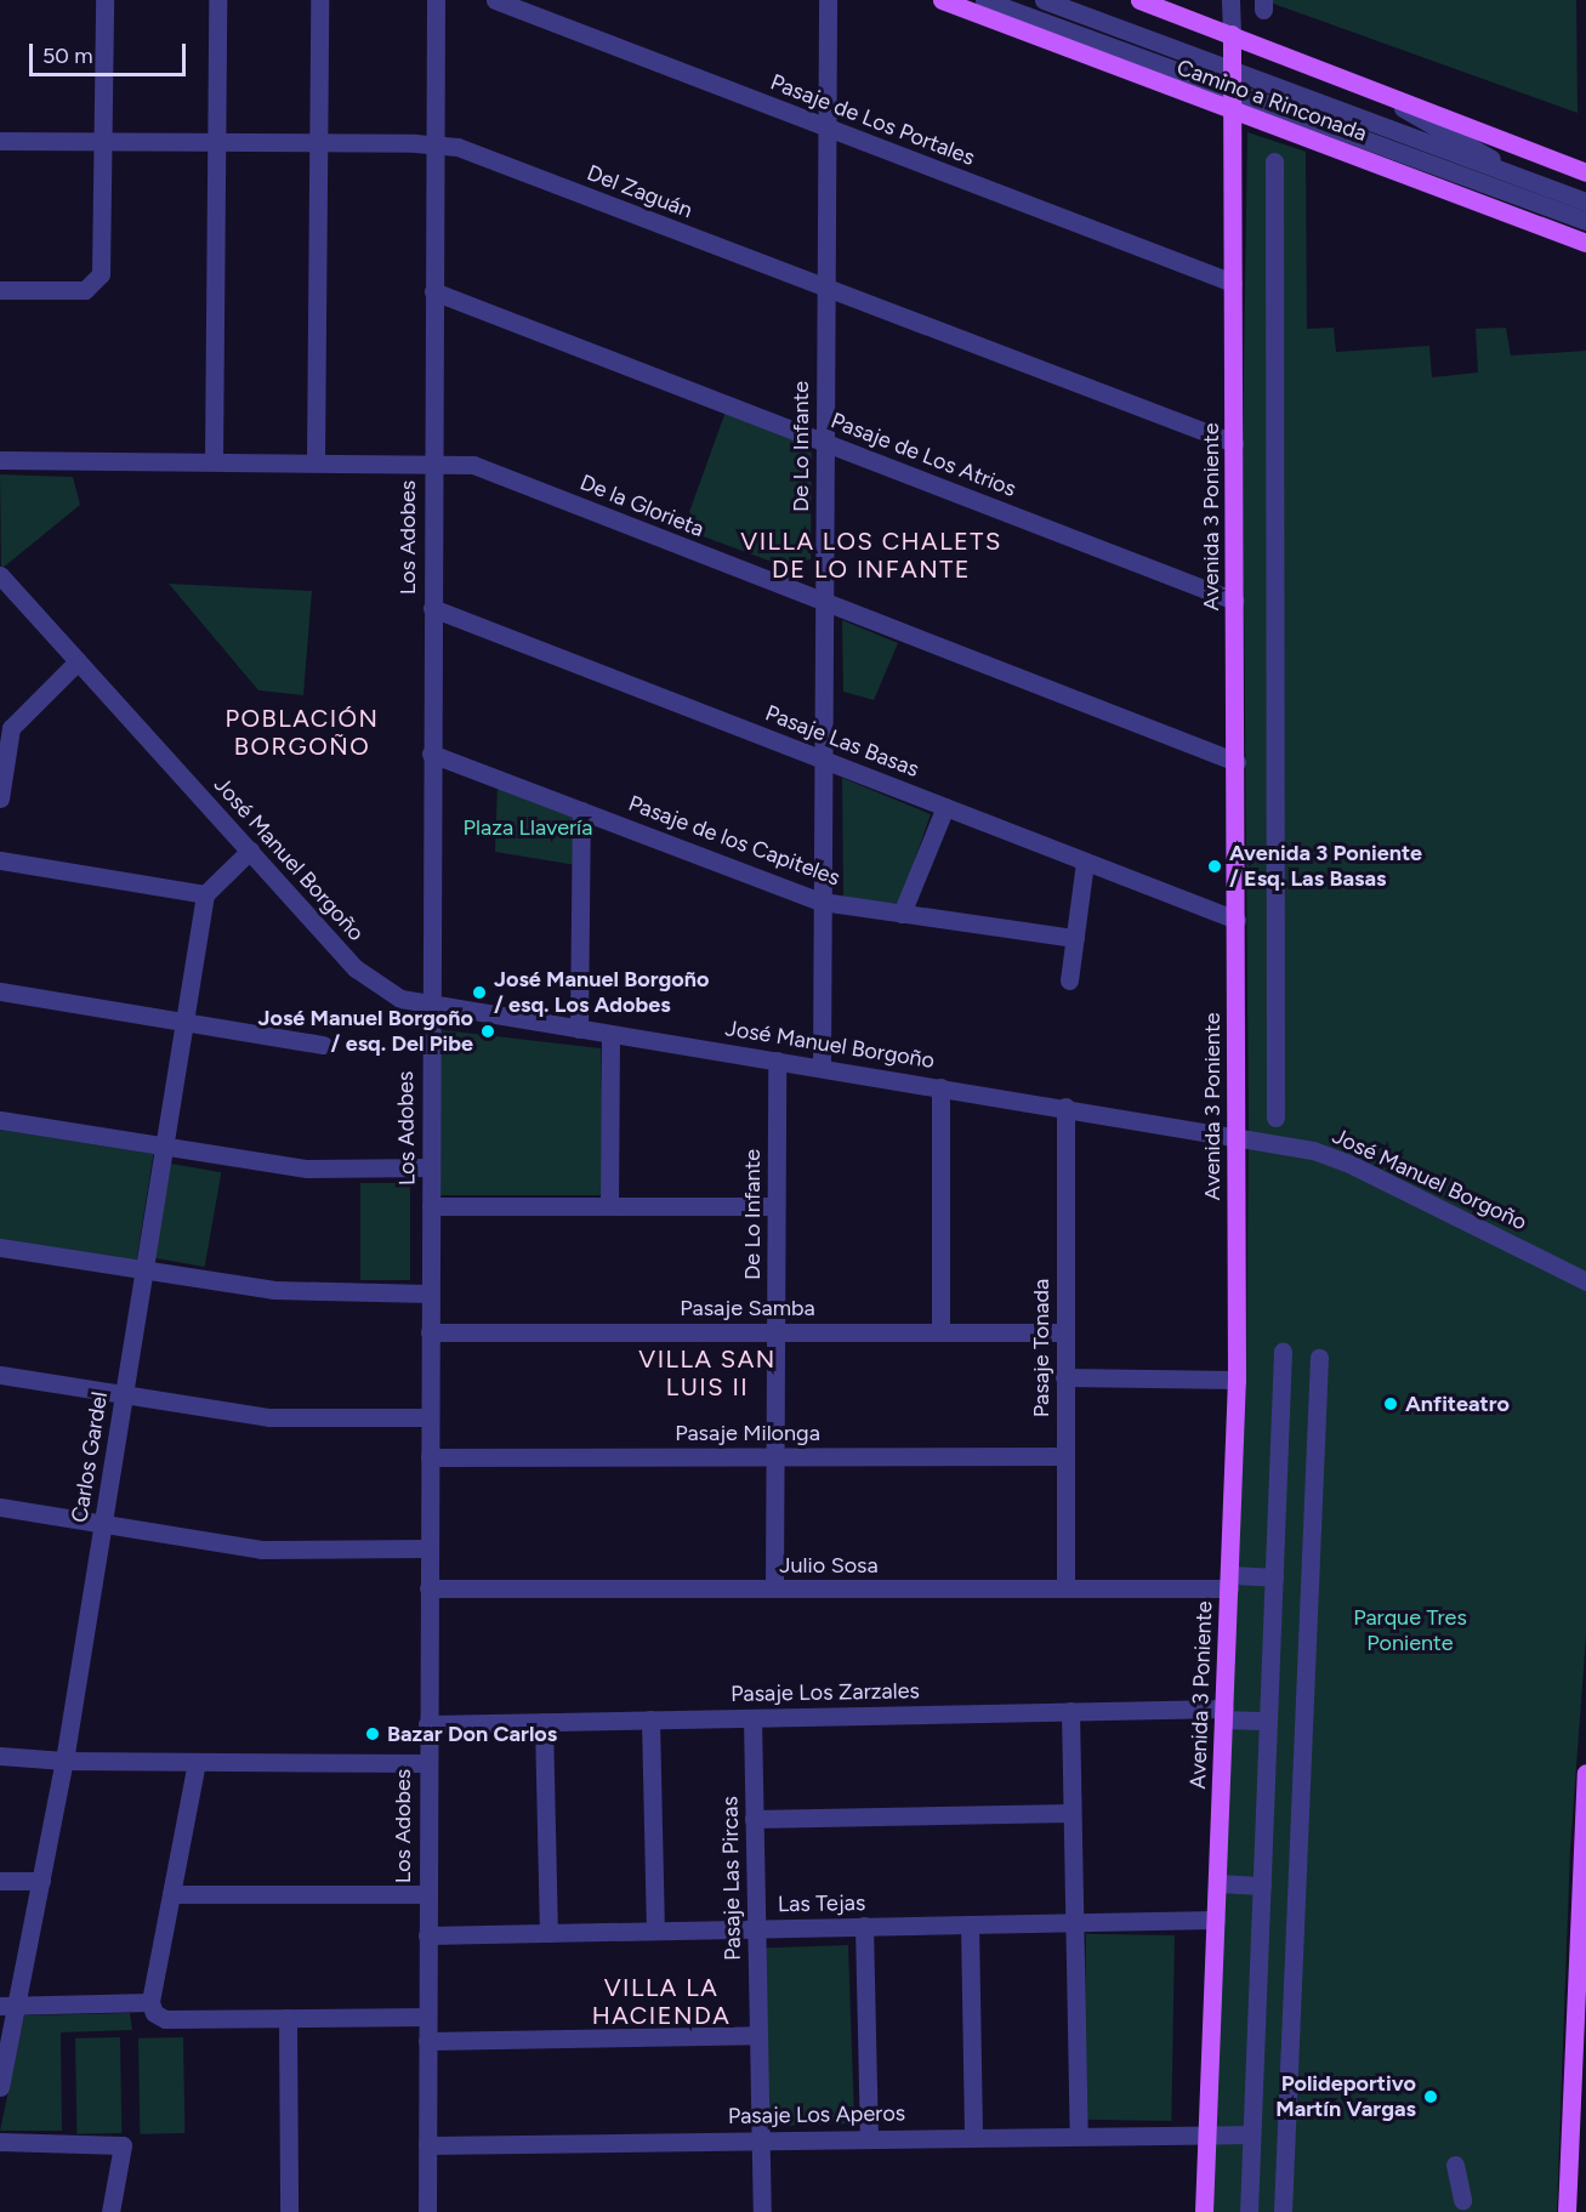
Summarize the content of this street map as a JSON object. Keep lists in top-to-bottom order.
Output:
{
  "streets": {
    "main road": ["Camino a Rinconada", "Avenida 3 Poniente"],
    "street": [
      "Pasaje de Los Portales",
      "Del Zaguán",
      "De Lo Infante",
      "Pasaje de Los Atrios",
      "De la Glorieta",
      "Los Adobes",
      "Pasaje Las Basas",
      "Pasaje de los Capiteles",
      "José Manuel Borgoño",
      "Pasaje Samba",
      "Pasaje Tonada",
      "Pasaje Milonga",
      "Carlos Gardel",
      "Julio Sosa",
      "Pasaje Los Zarzales",
      "Pasaje Las Pircas",
      "Las Tejas",
      "Pasaje Los Aperos"
    ]
  },
  "crossings": [
    ["Camino a Rinconada", "Avenida 3 Poniente"],
    ["Pasaje de Los Portales", "De Lo Infante"],
    ["Pasaje de Los Portales", "Avenida 3 Poniente"],
    ["Del Zaguán", "De Lo Infante"],
    ["Del Zaguán", "Avenida 3 Poniente"],
    ["Del Zaguán", "Los Adobes"],
    ["De Lo Infante", "Pasaje de Los Atrios"],
    ["De Lo Infante", "De la Glorieta"],
    ["De Lo Infante", "Pasaje Las Basas"],
    ["De Lo Infante", "Pasaje de los Capiteles"],
    ["De Lo Infante", "José Manuel Borgoño"],
    ["De Lo Infante", "Pasaje Samba"],
    ["De Lo Infante", "Pasaje Milonga"],
    ["De Lo Infante", "Julio Sosa"],
    ["Pasaje de Los Atrios", "Avenida 3 Poniente"],
    ["Pasaje de Los Atrios", "Los Adobes"],
    ["De la Glorieta", "Avenida 3 Poniente"],
    ["De la Glorieta", "Los Adobes"],
    ["Avenida 3 Poniente", "Pasaje Las Basas"],
    ["Avenida 3 Poniente", "José Manuel Borgoño"],
    ["Avenida 3 Poniente", "Julio Sosa"],
    ["Avenida 3 Poniente", "Pasaje Los Zarzales"],
    ["Avenida 3 Poniente", "Las Tejas"],
    ["Avenida 3 Poniente", "Pasaje Los Aperos"],
    ["Los Adobes", "Pasaje Las Basas"],
    ["Los Adobes", "Pasaje de los Capiteles"],
    ["Los Adobes", "José Manuel Borgoño"],
    ["Los Adobes", "Pasaje Samba"],
    ["Los Adobes", "Pasaje Milonga"],
    ["Los Adobes", "Julio Sosa"],
    ["Los Adobes", "Pasaje Los Zarzales"],
    ["Los Adobes", "Las Tejas"],
    ["Los Adobes", "Pasaje Los Aperos"],
    ["José Manuel Borgoño", "Pasaje Tonada"],
    ["Pasaje Samba", "Pasaje Tonada"],
    ["Pasaje Tonada", "Pasaje Milonga"],
    ["Pasaje Tonada", "Julio Sosa"],
    ["Pasaje Los Zarzales", "Pasaje Las Pircas"],
    ["Pasaje Las Pircas", "Las Tejas"],
    ["Pasaje Las Pircas", "Pasaje Los Aperos"]
  ],
  "districts": [
    "VILLA LOS CHALETS DE LO INFANTE",
    "POBLACIÓN BORGOÑO",
    "VILLA SAN LUIS II",
    "VILLA LA HACIENDA"
  ],
  "parks": ["Plaza Llavería", "Parque Tres Poniente"],
  "places": [
    "Avenida 3 Poniente / Esq. Las Basas",
    "José Manuel Borgoño / esq. Los Adobes",
    "José Manuel Borgoño / esq. Del Pibe",
    "Anfiteatro",
    "Bazar Don Carlos",
    "Polideportivo Martín Vargas"
  ],
  "scale_bar": "50 m"
}
